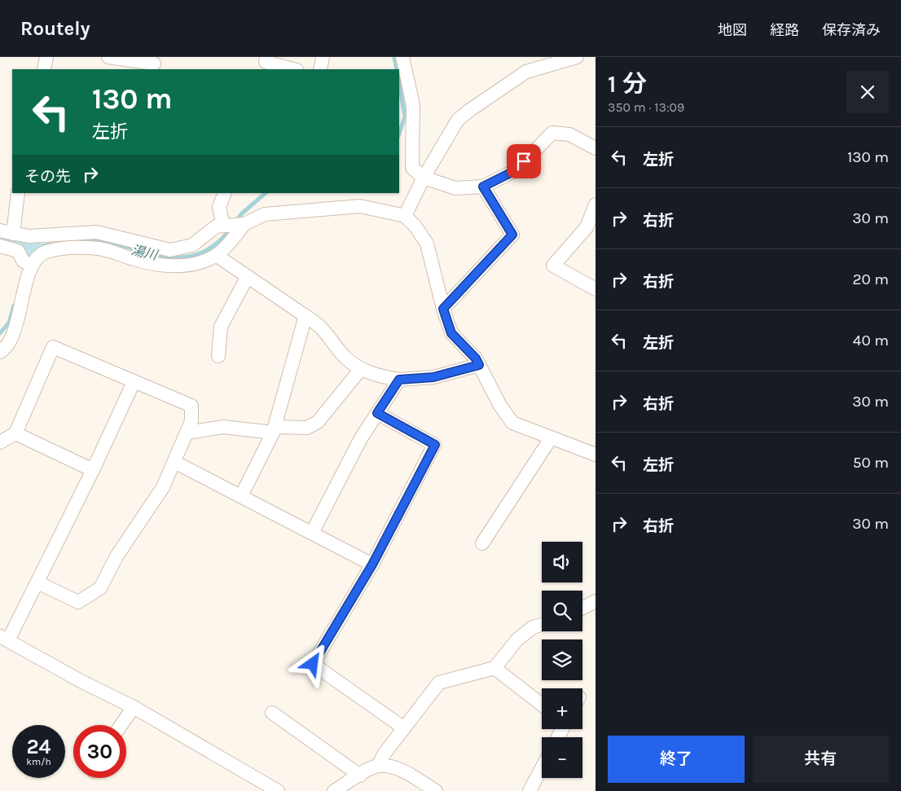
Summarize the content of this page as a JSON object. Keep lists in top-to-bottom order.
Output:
{
  "water": ["湯川"],
  "page": {
    "header": "Routely",
    "nav": ["地図", "経路", "保存済み"],
    "heading": ["1 分", "350 m · 13:09"],
    "turn": ["130 m", "左折"],
    "list": [
      {
        "name": "左折",
        "value": "130 m"
      },
      {
        "name": "右折",
        "value": "30 m"
      },
      {
        "name": "右折",
        "value": "20 m"
      },
      {
        "name": "左折",
        "value": "40 m"
      },
      {
        "name": "右折",
        "value": "30 m"
      },
      {
        "name": "左折",
        "value": "50 m"
      },
      {
        "name": "右折",
        "value": "30 m"
      }
    ],
    "then": "その先",
    "map_buttons": ["+", "−"],
    "speed": "24 km/h",
    "limit": "30",
    "buttons": ["終了", "共有"]
  }
}
